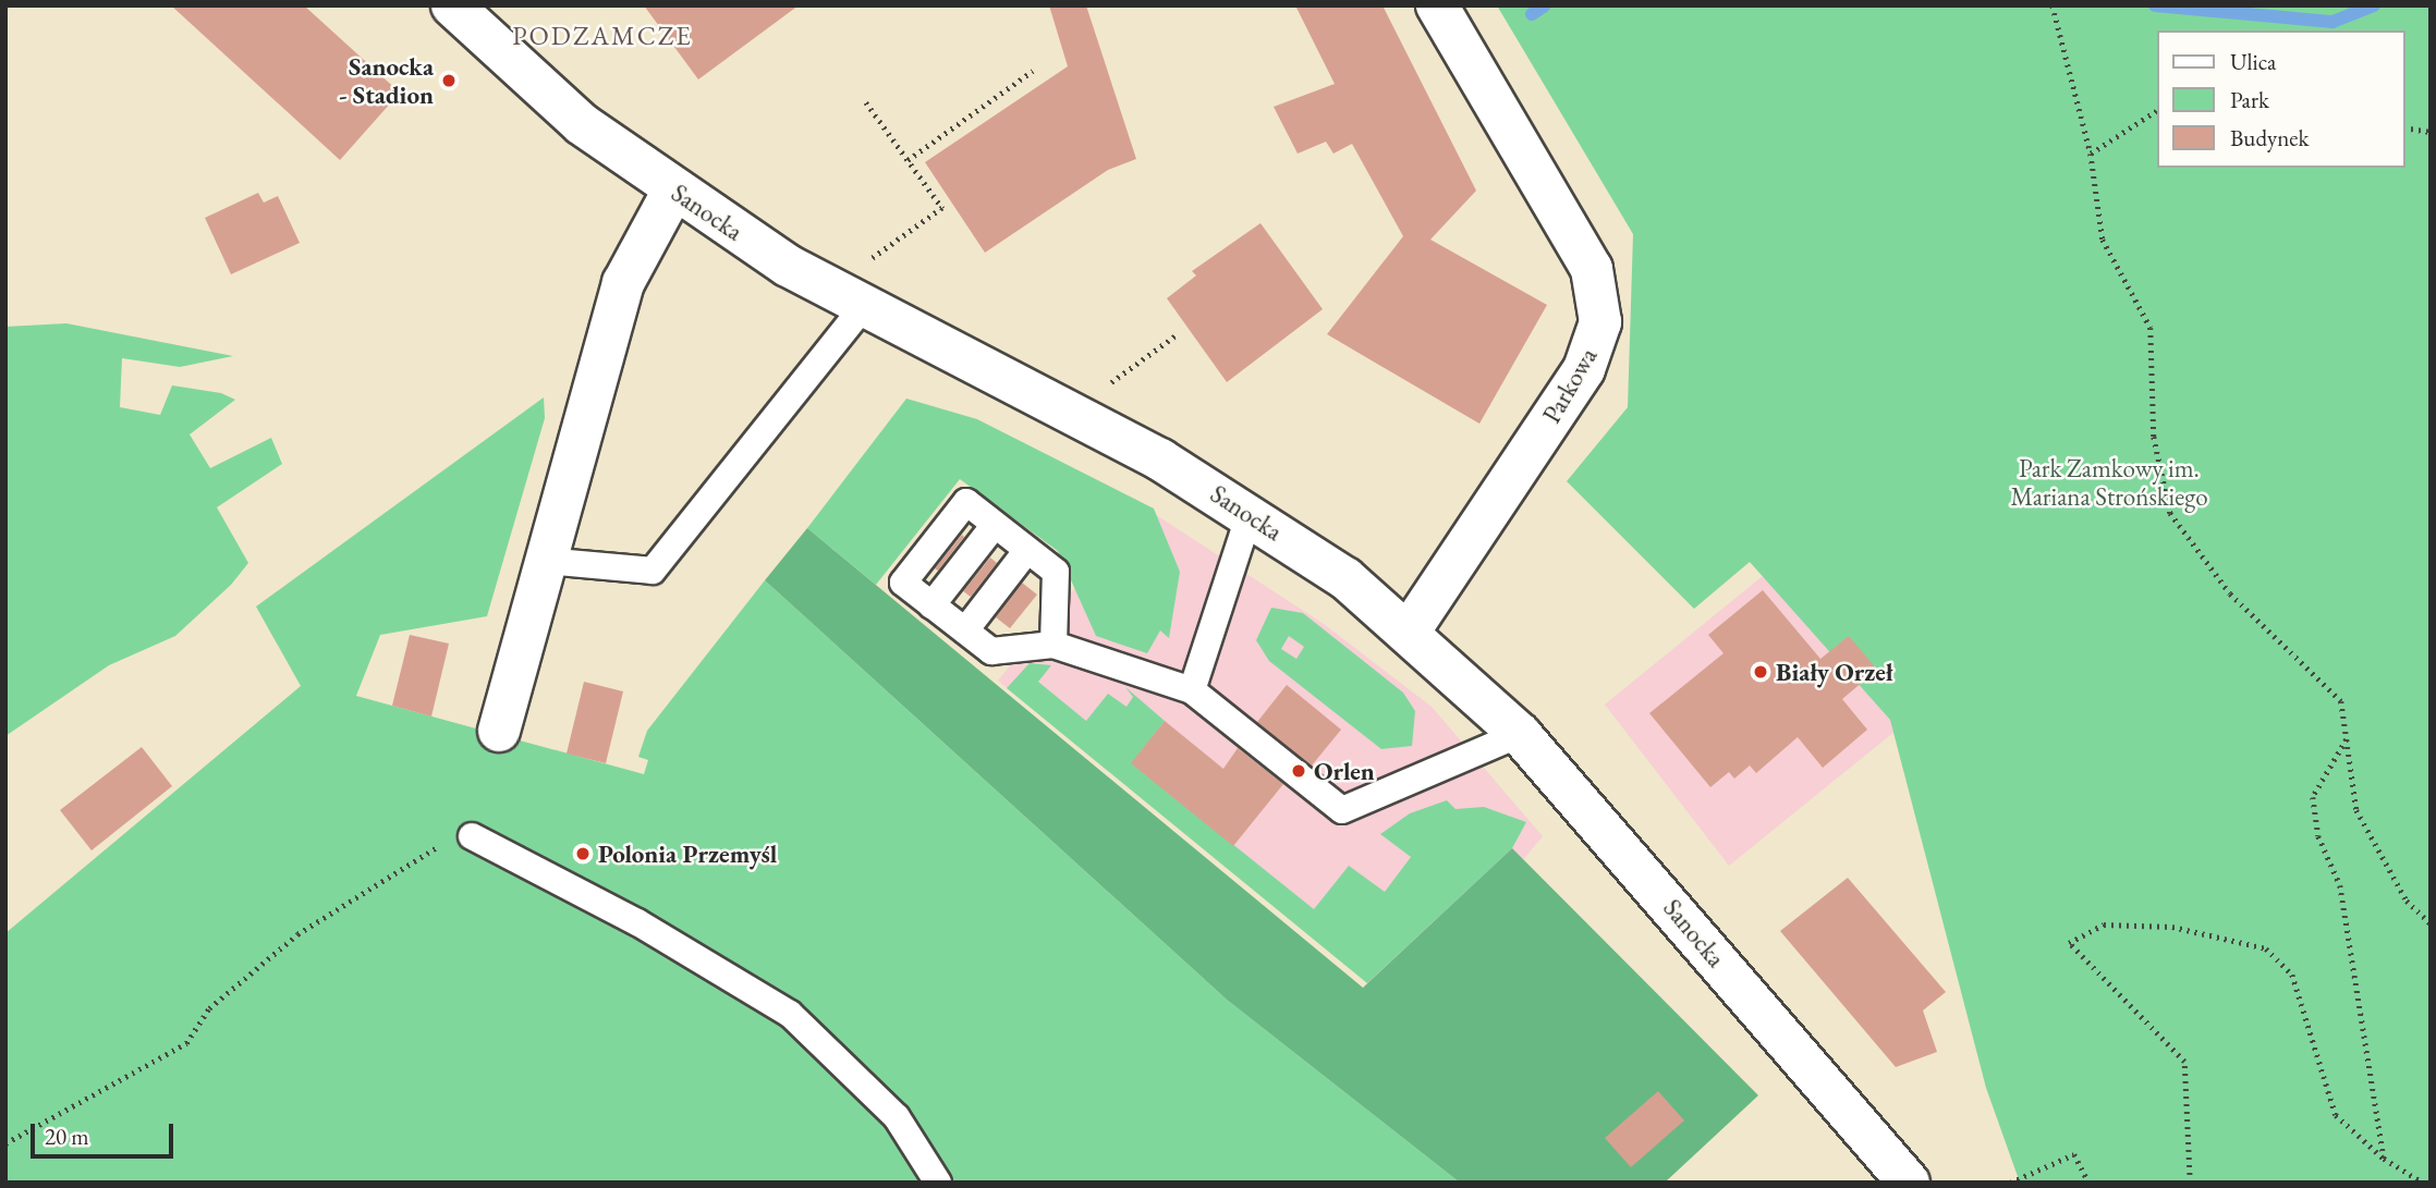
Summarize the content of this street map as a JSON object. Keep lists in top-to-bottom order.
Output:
{
  "streets": {
    "main road": ["Sanocka", "Parkowa"]
  },
  "crossings": [
    ["Sanocka", "Parkowa"]
  ],
  "districts": ["PODZAMCZE"],
  "parks": ["Park Zamkowy im. Mariana Strońskiego"],
  "places": [
    "Sanocka - Stadion",
    "Biały Orzeł",
    "Orlen",
    "Polonia Przemyśl"
  ],
  "legend": ["Ulica", "Park", "Budynek"],
  "scale_bar": "20 m"
}
